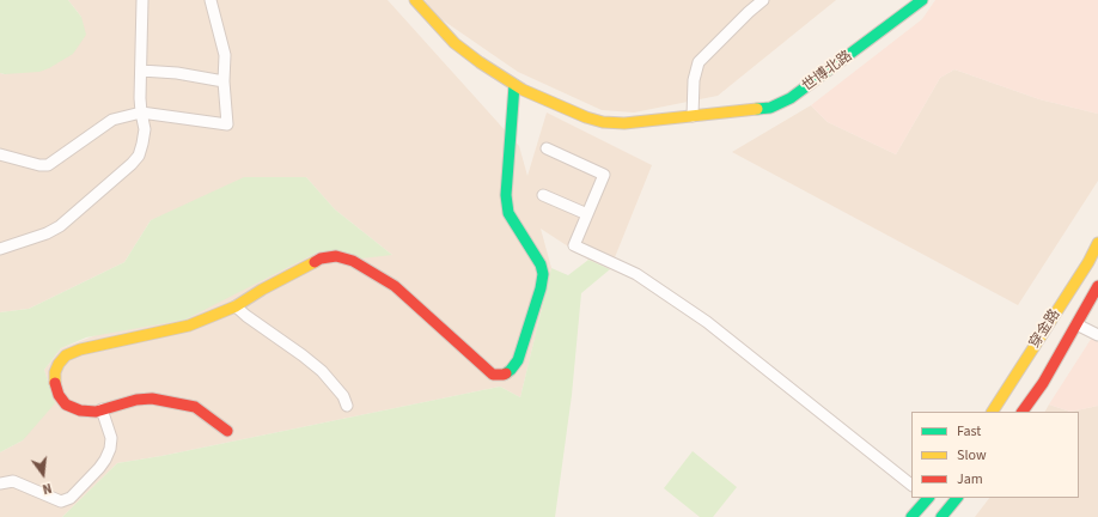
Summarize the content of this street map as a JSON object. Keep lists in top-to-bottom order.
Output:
{
  "streets": {
    "street": ["世博北路", "穿金路"]
  },
  "legend": ["Fast", "Slow", "Jam"],
  "north": "bottom"
}
